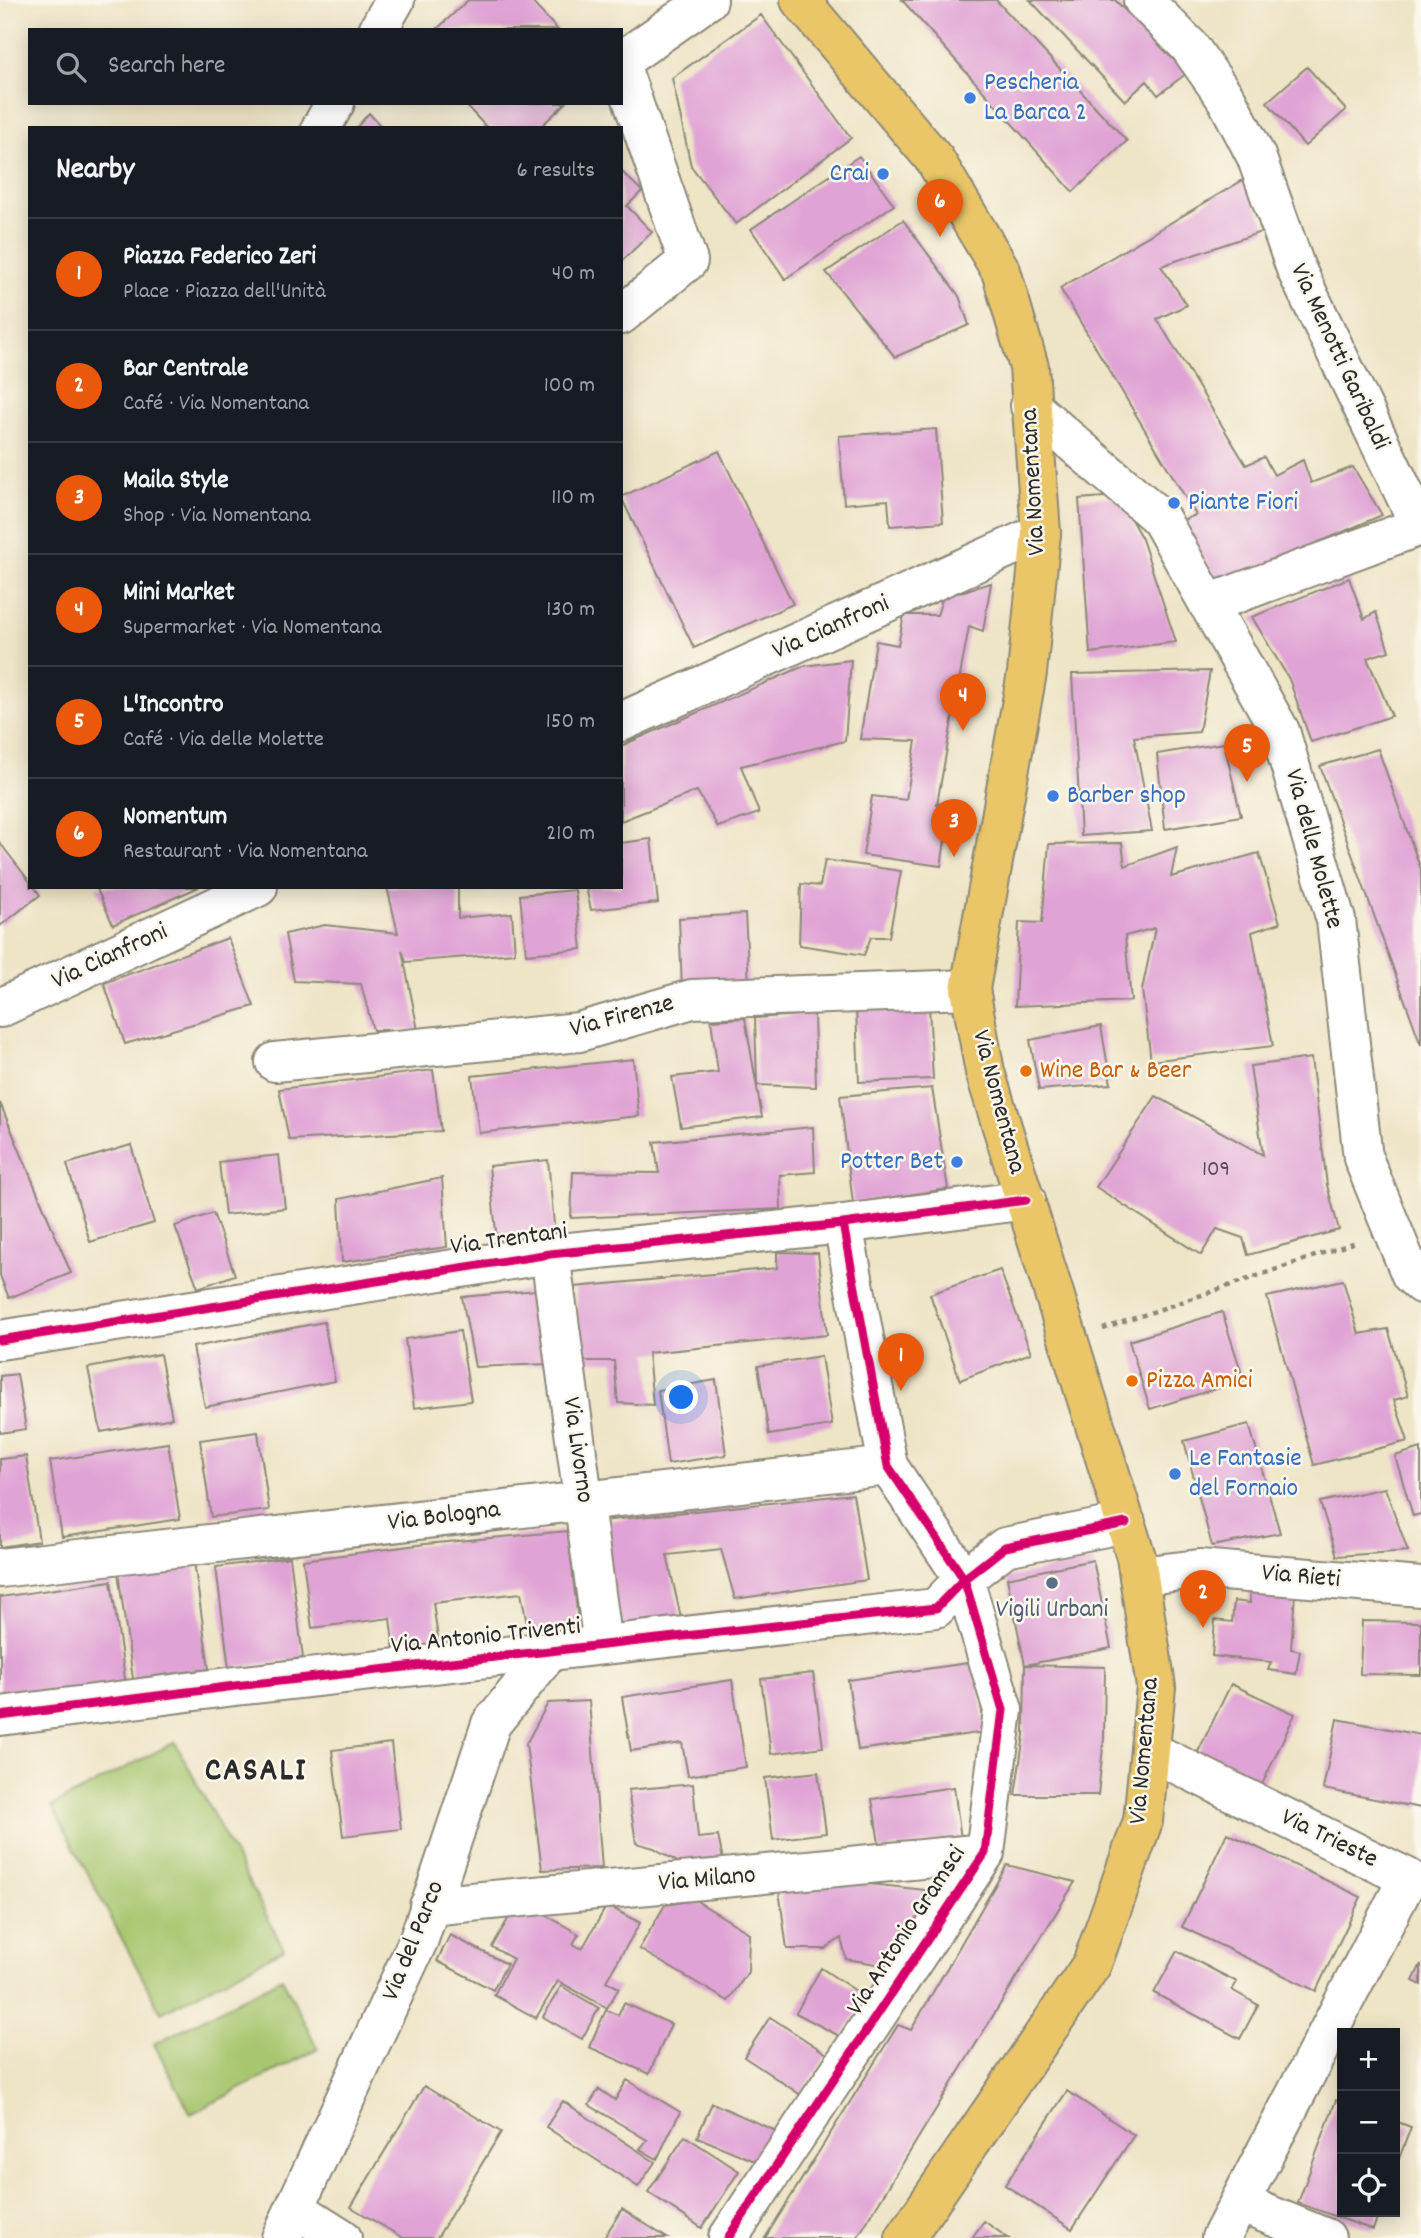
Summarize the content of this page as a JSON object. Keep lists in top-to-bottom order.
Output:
{
  "streets": {
    "main road": ["Via Nomentana"],
    "street": [
      "Via Menotti Garibaldi",
      "Via Cianfroni",
      "Via delle Molette",
      "Via Firenze",
      "Via Trentani",
      "Via Livorno",
      "Via Bologna",
      "Via Rieti",
      "Via Antonio Triventi",
      "Via Trieste",
      "Via Milano",
      "Via Antonio Gramsci",
      "Via del Parco"
    ]
  },
  "crossings": [
    ["Via Menotti Garibaldi", "Via delle Molette"],
    ["Via Nomentana", "Via Cianfroni"],
    ["Via Nomentana", "Via delle Molette"],
    ["Via Nomentana", "Via Firenze"],
    ["Via Nomentana", "Via Trentani"],
    ["Via Nomentana", "Via Rieti"],
    ["Via Nomentana", "Via Trieste"],
    ["Via Trentani", "Via Livorno"],
    ["Via Livorno", "Via Bologna"],
    ["Via Livorno", "Via Antonio Triventi"],
    ["Via Bologna", "Via Antonio Gramsci"],
    ["Via Antonio Triventi", "Via Antonio Gramsci"],
    ["Via Antonio Triventi", "Via del Parco"],
    ["Via Milano", "Via Antonio Gramsci"],
    ["Via Milano", "Via del Parco"]
  ],
  "districts": ["CASALI"],
  "places": [
    "Pescheria La Barca 2",
    "Crai",
    "Piante Fiori",
    "Barber shop",
    "Wine Bar & Beer",
    "Potter Bet",
    "Pizza Amici",
    "Le Fantasie del Fornaio",
    "Vigili Urbani"
  ],
  "house_numbers": ["109"],
  "page": {
    "search": "Search here",
    "heading": ["Nearby", "6 results"],
    "pins": [
      "6",
      "4",
      "5",
      "3",
      "1",
      "2"
    ],
    "list": [
      {
        "mark": "1",
        "name": "Piazza Federico Zeri",
        "note": "Place · Piazza dell'Unità",
        "value": "40 m"
      },
      {
        "mark": "2",
        "name": "Bar Centrale",
        "note": "Café · Via Nomentana",
        "value": "100 m"
      },
      {
        "mark": "3",
        "name": "Maila Style",
        "note": "Shop · Via Nomentana",
        "value": "110 m"
      },
      {
        "mark": "4",
        "name": "Mini Market",
        "note": "Supermarket · Via Nomentana",
        "value": "130 m"
      },
      {
        "mark": "5",
        "name": "L'Incontro",
        "note": "Café · Via delle Molette",
        "value": "150 m"
      },
      {
        "mark": "6",
        "name": "Nomentum",
        "note": "Restaurant · Via Nomentana",
        "value": "210 m"
      }
    ],
    "map_buttons": ["+", "−"]
  }
}
